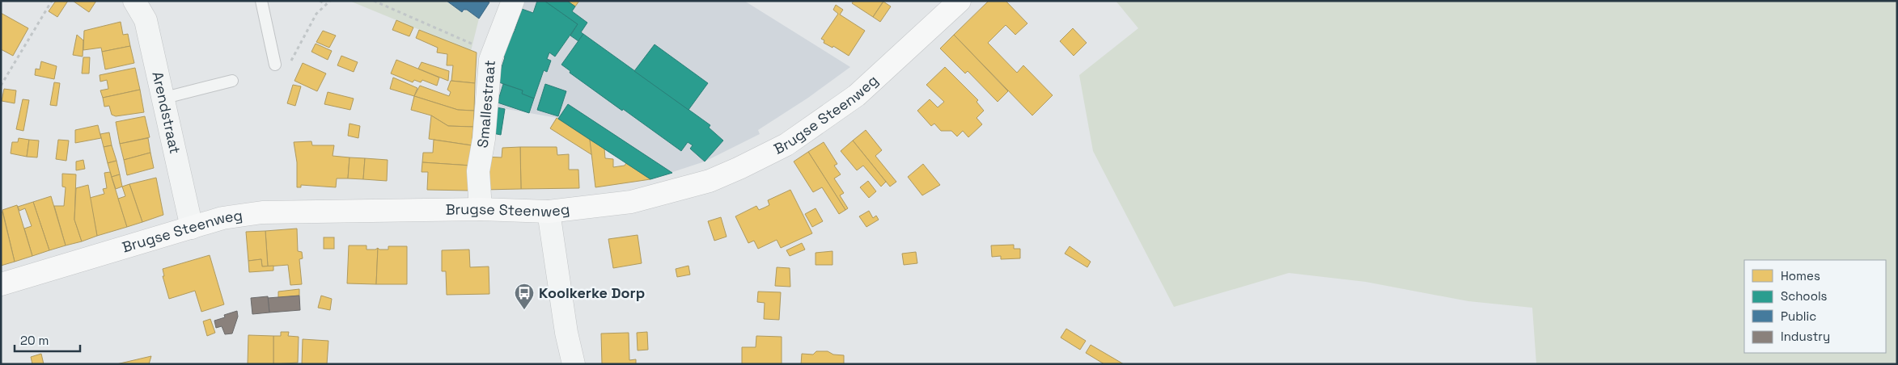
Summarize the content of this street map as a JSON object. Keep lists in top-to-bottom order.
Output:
{
  "streets": {
    "main road": ["Brugse Steenweg"],
    "street": ["Smallestraat", "Arendstraat"]
  },
  "crossings": [
    ["Smallestraat", "Brugse Steenweg"],
    ["Arendstraat", "Brugse Steenweg"]
  ],
  "places": {
    "bus stop": ["Koolkerke Dorp"]
  },
  "legend": [
    "Homes",
    "Schools",
    "Public",
    "Industry"
  ],
  "scale_bar": "20 m"
}
